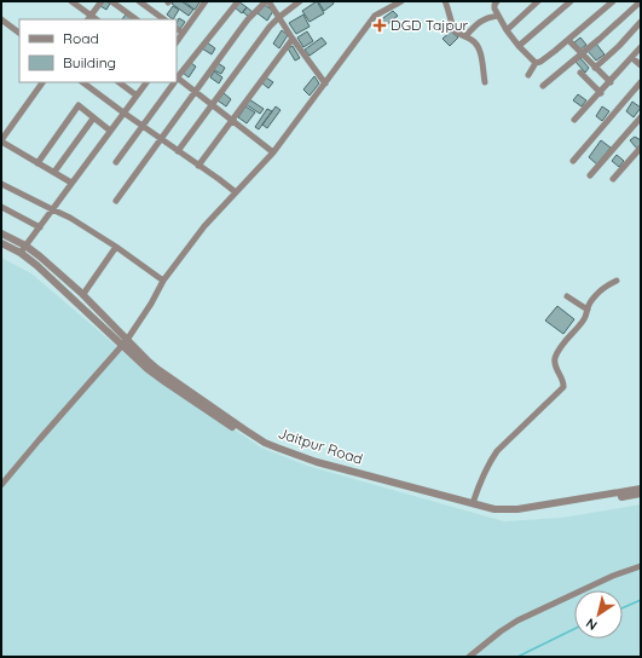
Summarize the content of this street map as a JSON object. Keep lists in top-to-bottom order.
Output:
{
  "streets": {
    "street": ["Jaitpur Road"]
  },
  "places": {
    "health": ["DGD Tajpur"]
  },
  "legend": ["Road", "Building"],
  "north": "bottom left"
}
